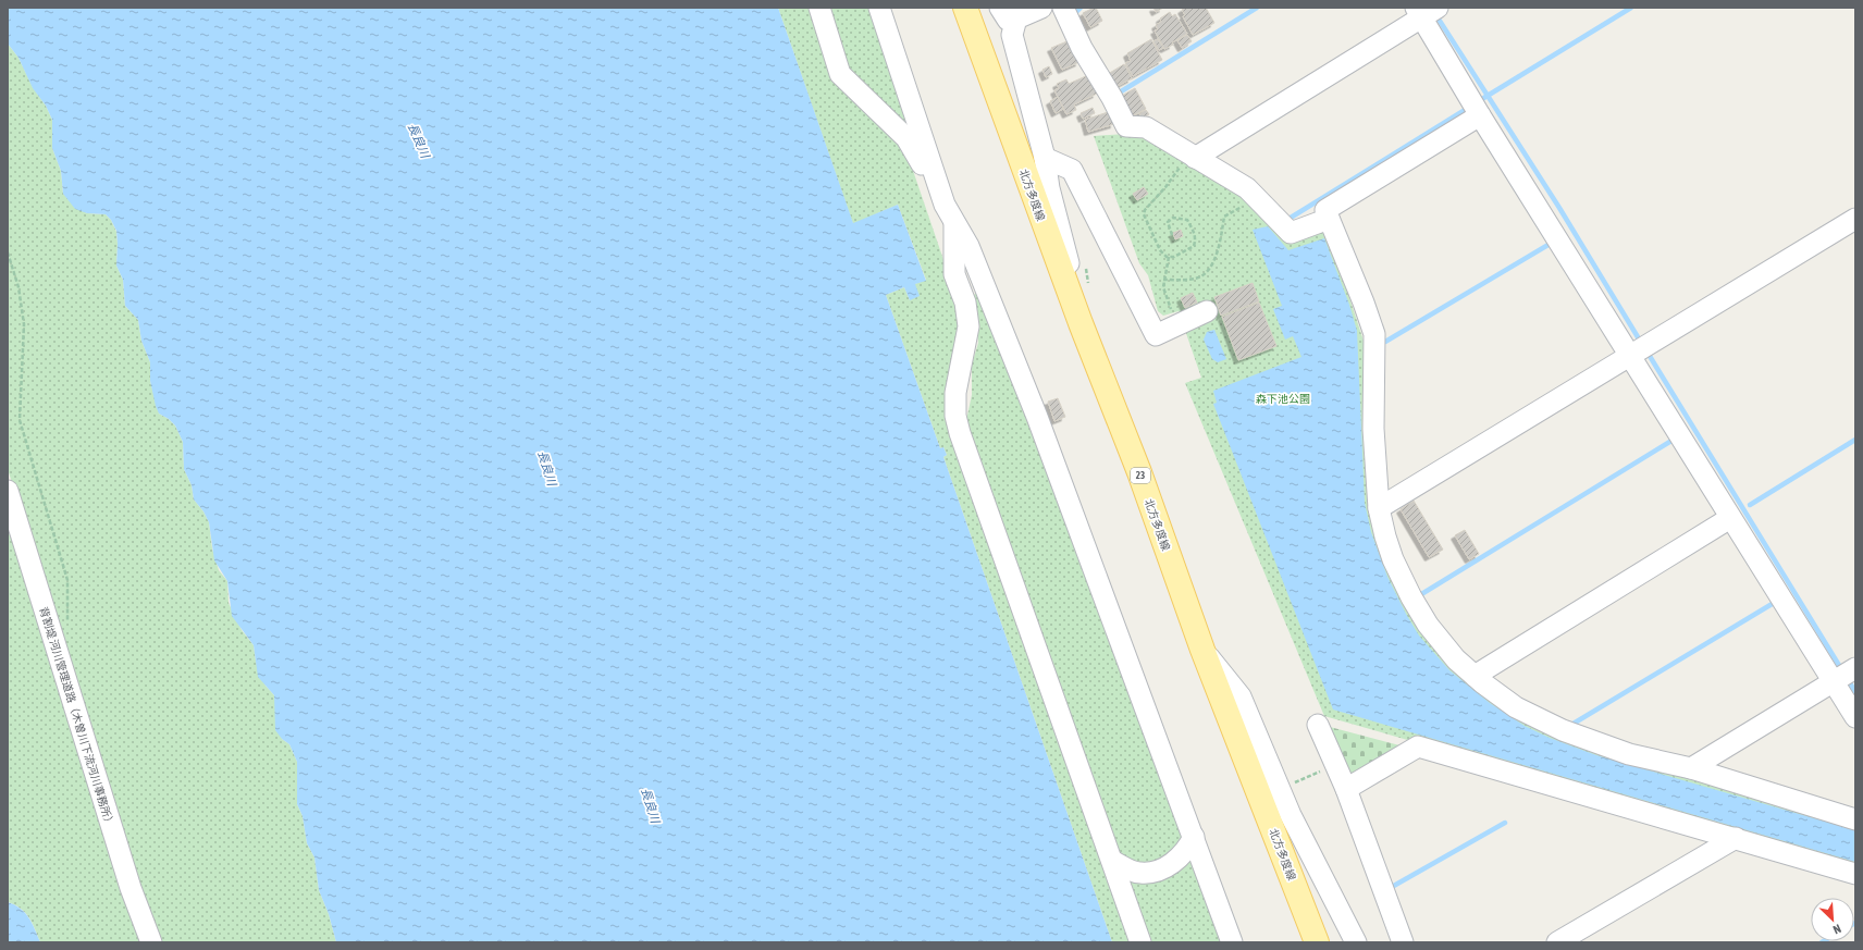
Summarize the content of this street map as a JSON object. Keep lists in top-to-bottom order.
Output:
{
  "streets": {
    "main road": ["北方多度線", "23"],
    "street": ["背割堤 河川管理道路（木曽川下流河川事務所）"]
  },
  "water": ["長良川"],
  "parks": ["森下池公園"],
  "north": "bottom right"
}
